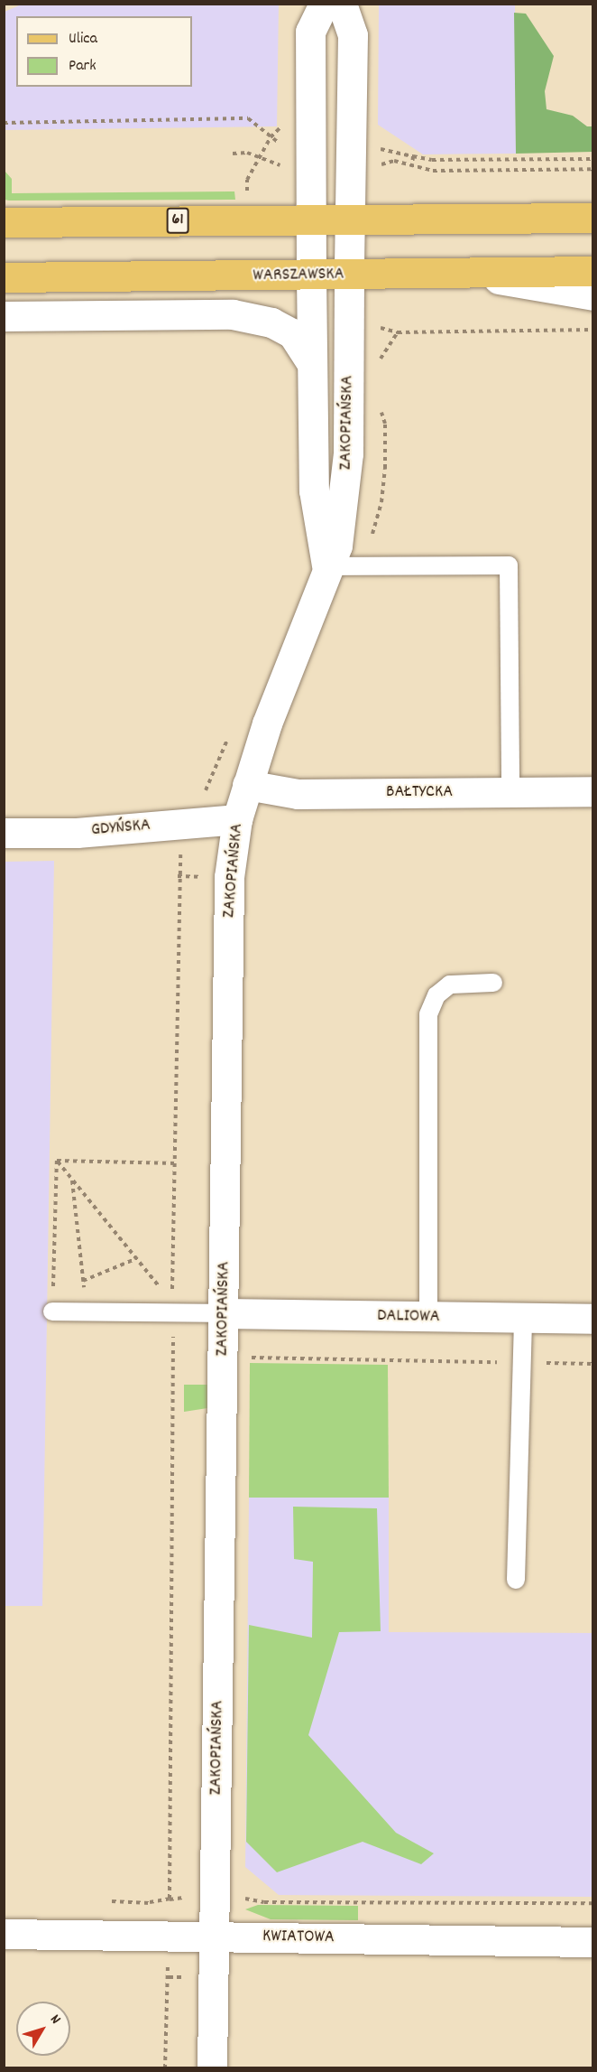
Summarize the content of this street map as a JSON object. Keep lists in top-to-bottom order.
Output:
{
  "streets": {
    "main road": ["61", "WARSZAWSKA"],
    "street": [
      "ZAKOPIAŃSKA",
      "BAŁTYCKA",
      "GDYŃSKA",
      "DALIOWA",
      "KWIATOWA"
    ]
  },
  "crossings": [
    ["61", "ZAKOPIAŃSKA"],
    ["WARSZAWSKA", "ZAKOPIAŃSKA"],
    ["ZAKOPIAŃSKA", "BAŁTYCKA"],
    ["ZAKOPIAŃSKA", "GDYŃSKA"],
    ["ZAKOPIAŃSKA", "DALIOWA"],
    ["ZAKOPIAŃSKA", "KWIATOWA"]
  ],
  "legend": ["Ulica", "Park"],
  "north": "top right"
}
